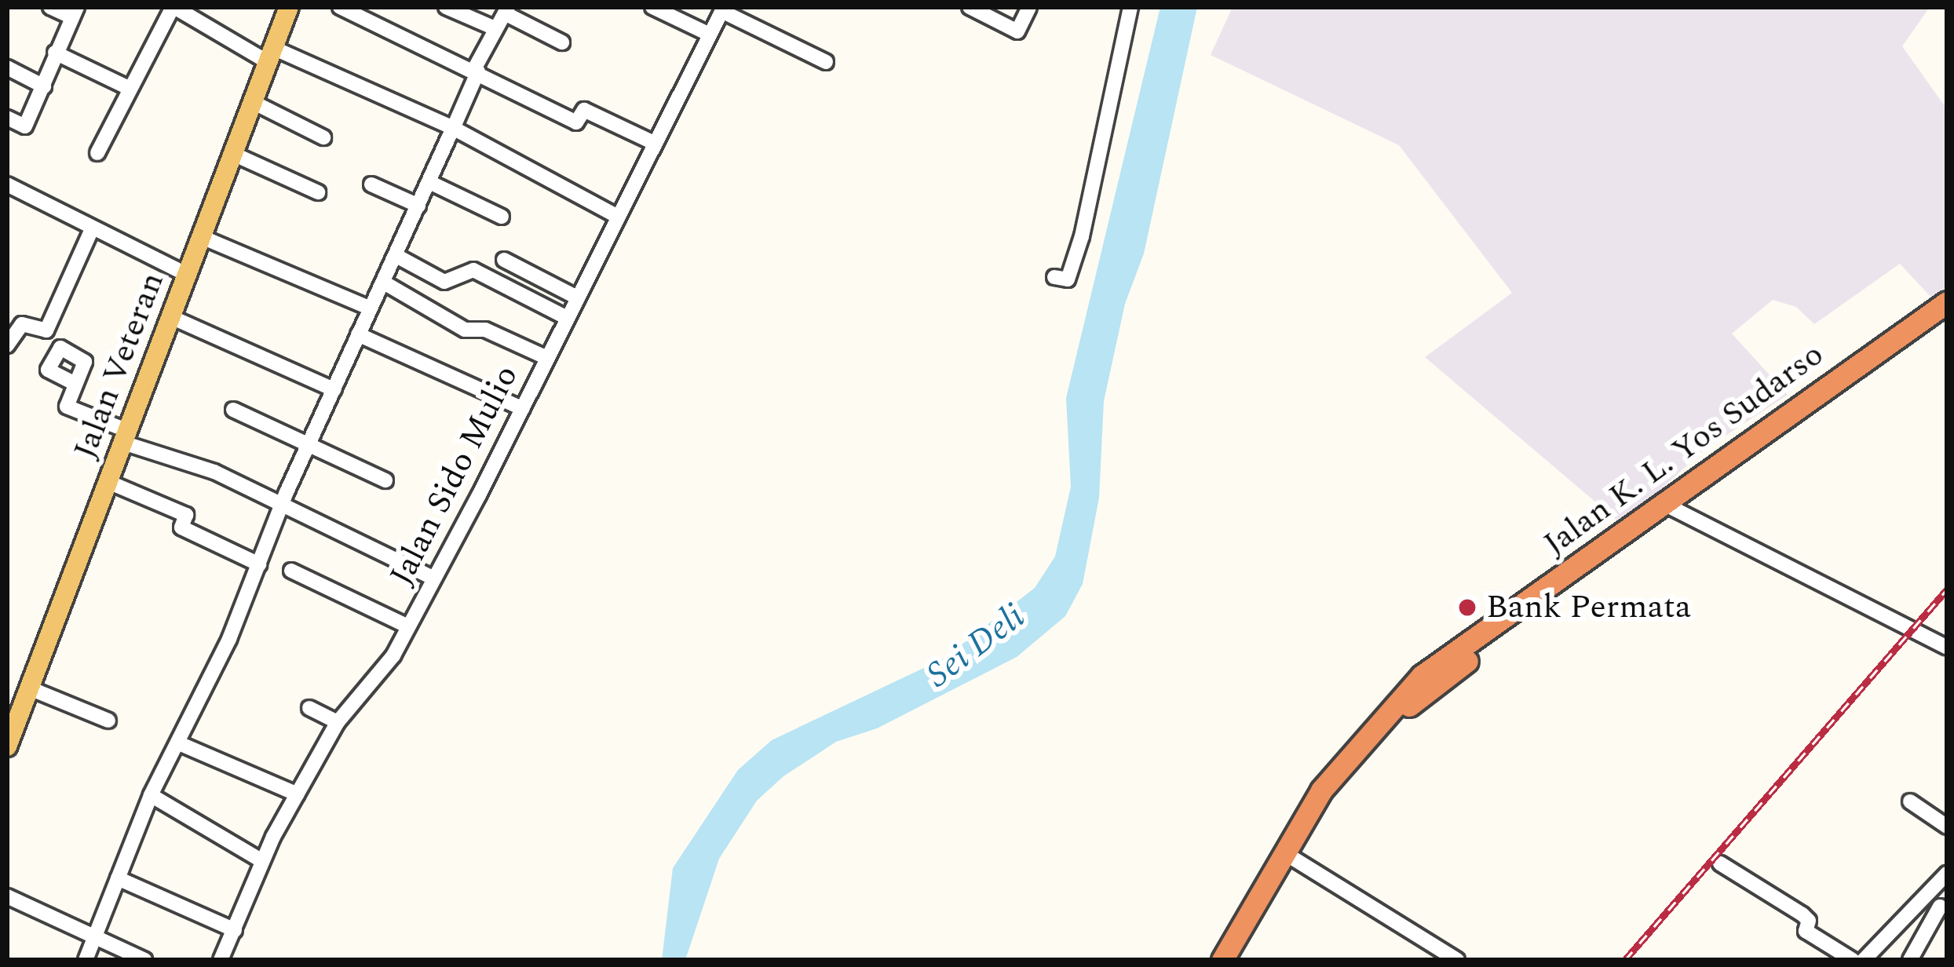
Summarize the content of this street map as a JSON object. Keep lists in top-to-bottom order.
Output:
{
  "streets": {
    "highway": ["Jalan K. L. Yos Sudarso"],
    "main road": ["Jalan Veteran"],
    "street": ["Jalan Sido Mulio"]
  },
  "water": ["Sei Deli"],
  "places": ["Bank Permata"]
}
